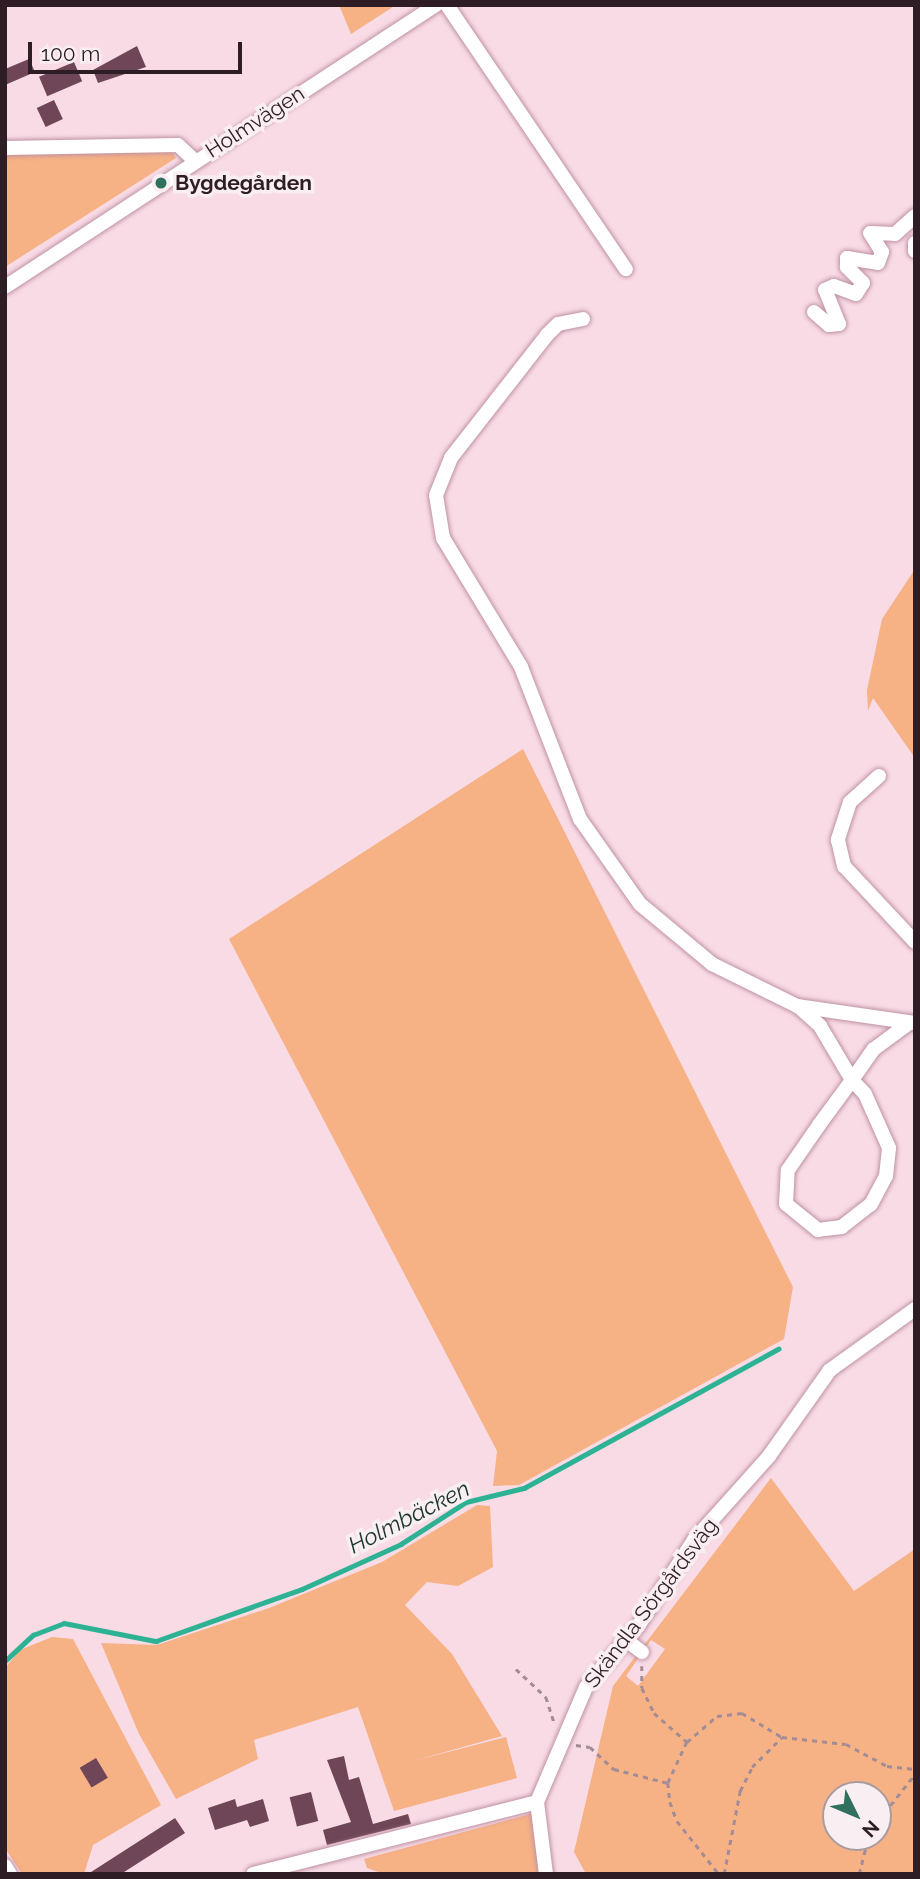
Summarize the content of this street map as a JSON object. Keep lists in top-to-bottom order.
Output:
{
  "streets": {
    "street": ["Holmvägen", "Skändla Sörgårdsväg"]
  },
  "water": ["Holmbäcken"],
  "places": ["Bygdegården"],
  "scale_bar": "100 m",
  "north": "bottom right"
}
